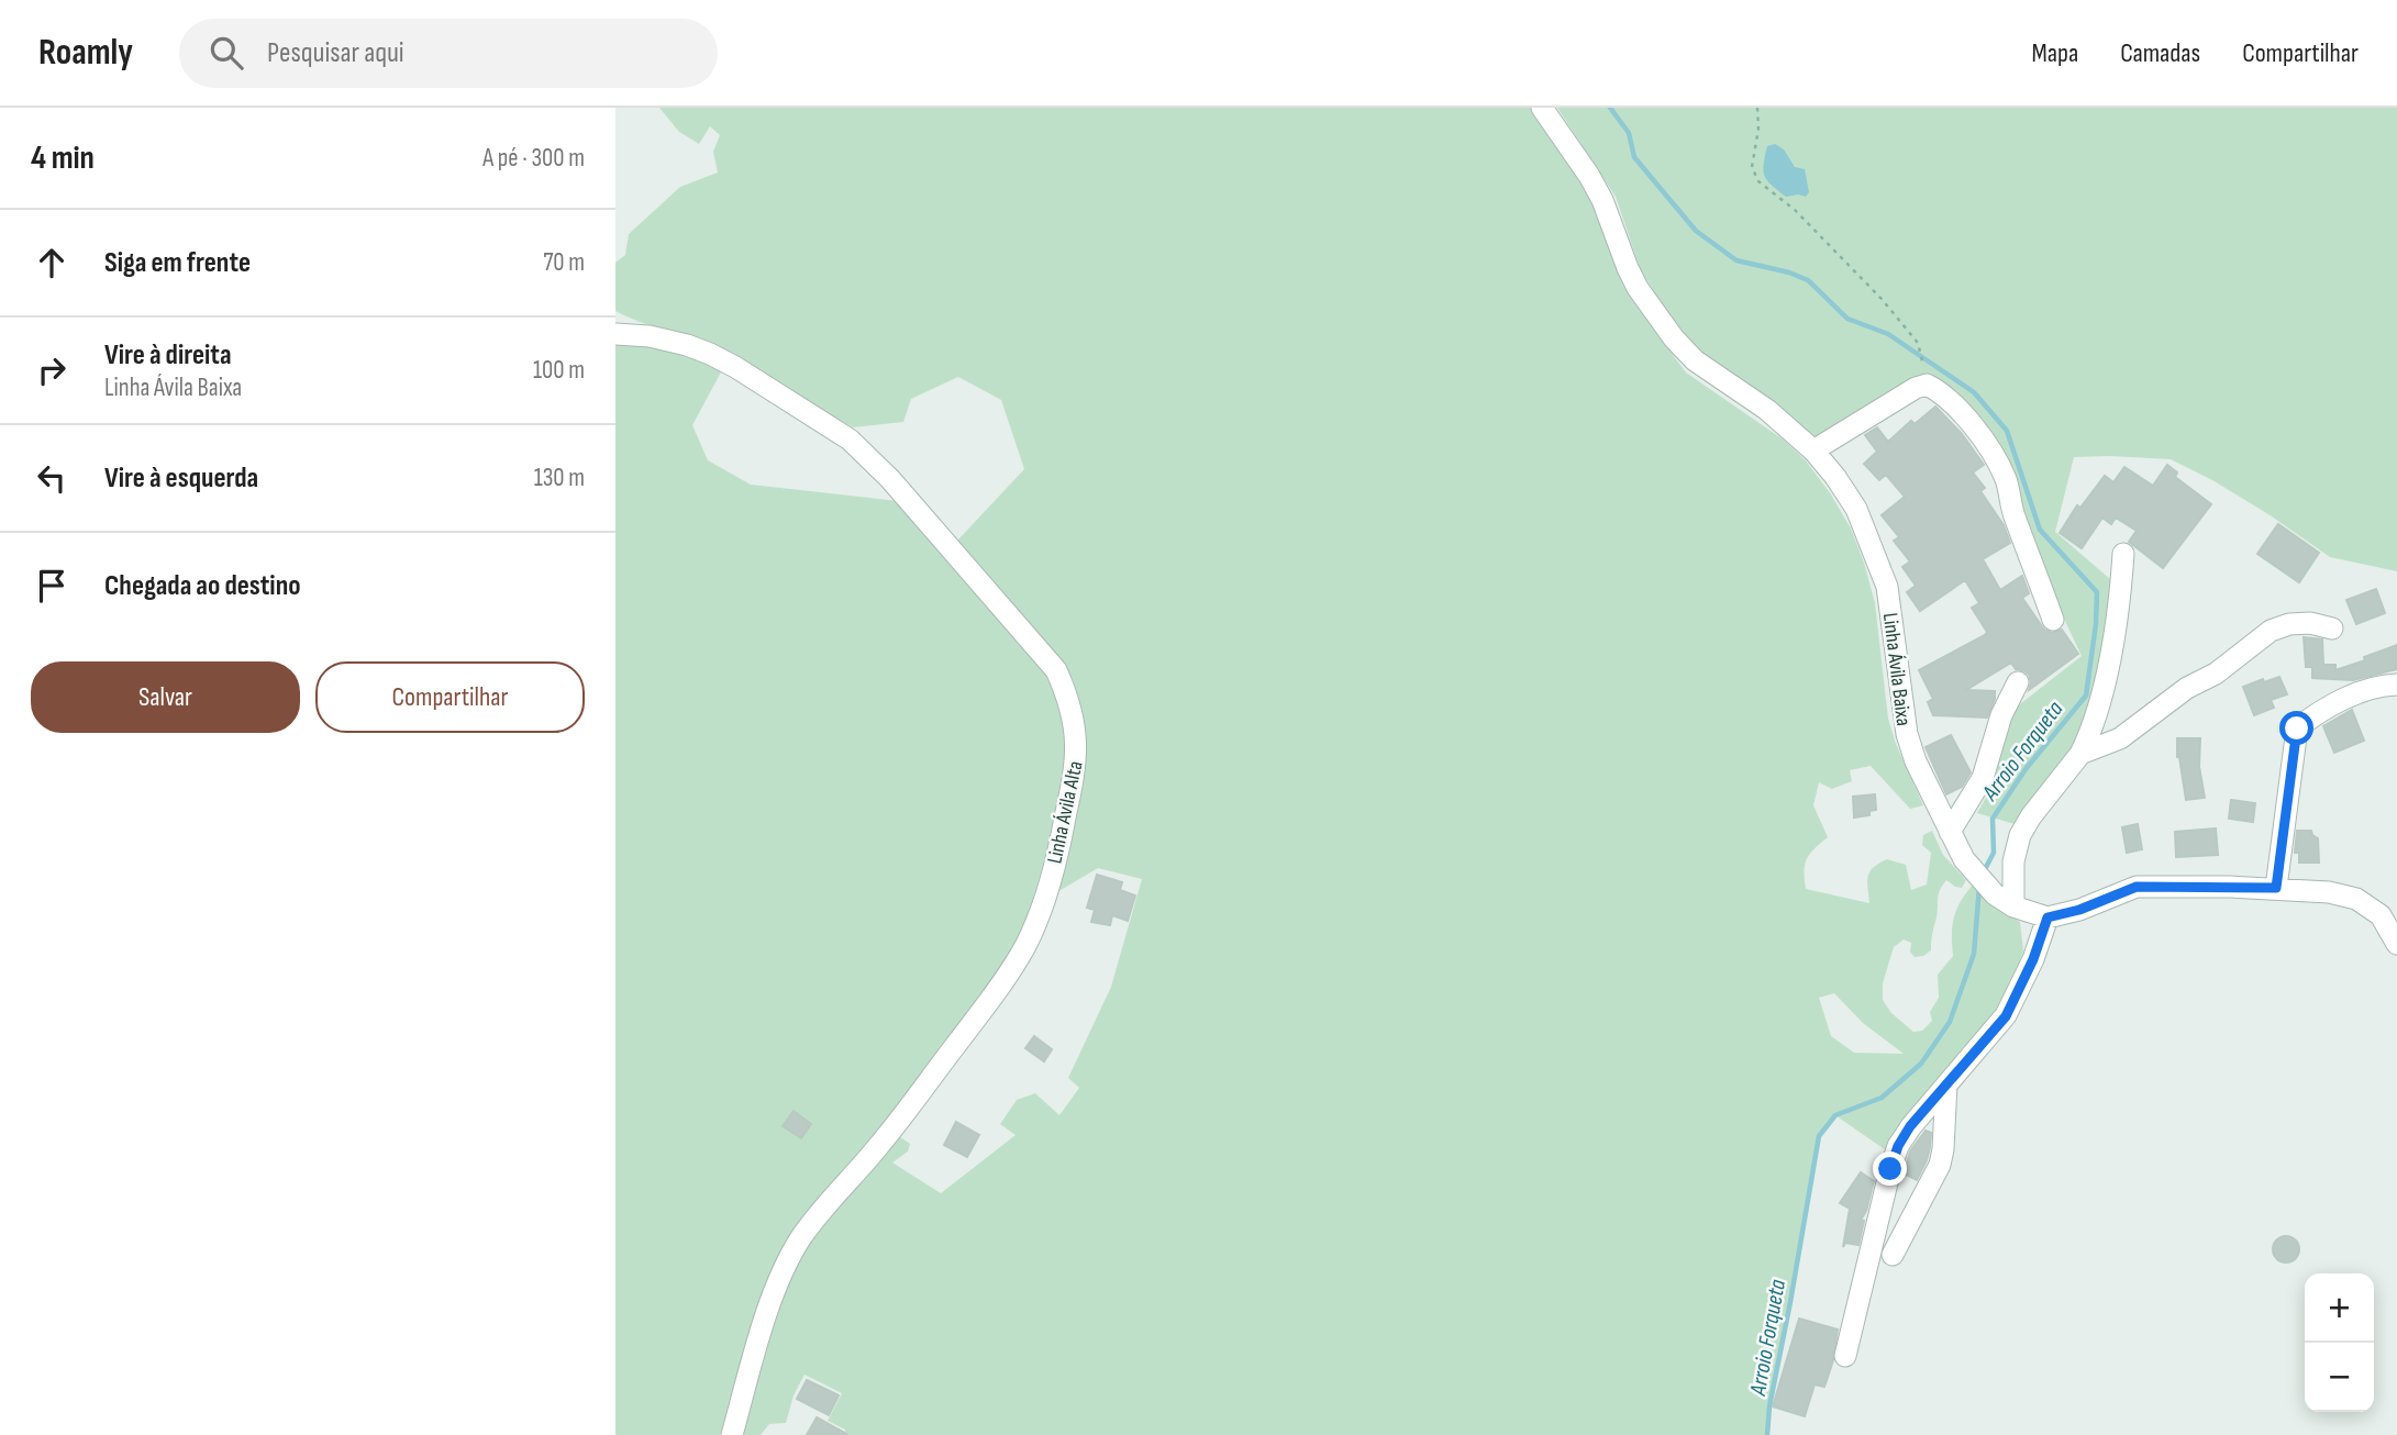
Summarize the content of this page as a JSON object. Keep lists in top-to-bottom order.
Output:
{
  "streets": {
    "street": ["Linha Ávila Baixa", "Linha Ávila Alta"]
  },
  "water": ["Arroio Forqueta"],
  "page": {
    "header": "Roamly",
    "search": "Pesquisar aqui",
    "nav": ["Mapa", "Camadas", "Compartilhar"],
    "heading": ["4 min", "A pé · 300 m"],
    "list": [
      ["Siga em frente", "70 m"],
      ["Vire à direita", "Linha Ávila Baixa", "100 m"],
      ["Vire à esquerda", "130 m"],
      "Chegada ao destino"
    ],
    "buttons": ["Salvar", "Compartilhar"],
    "map_buttons": ["+", "−"]
  }
}
